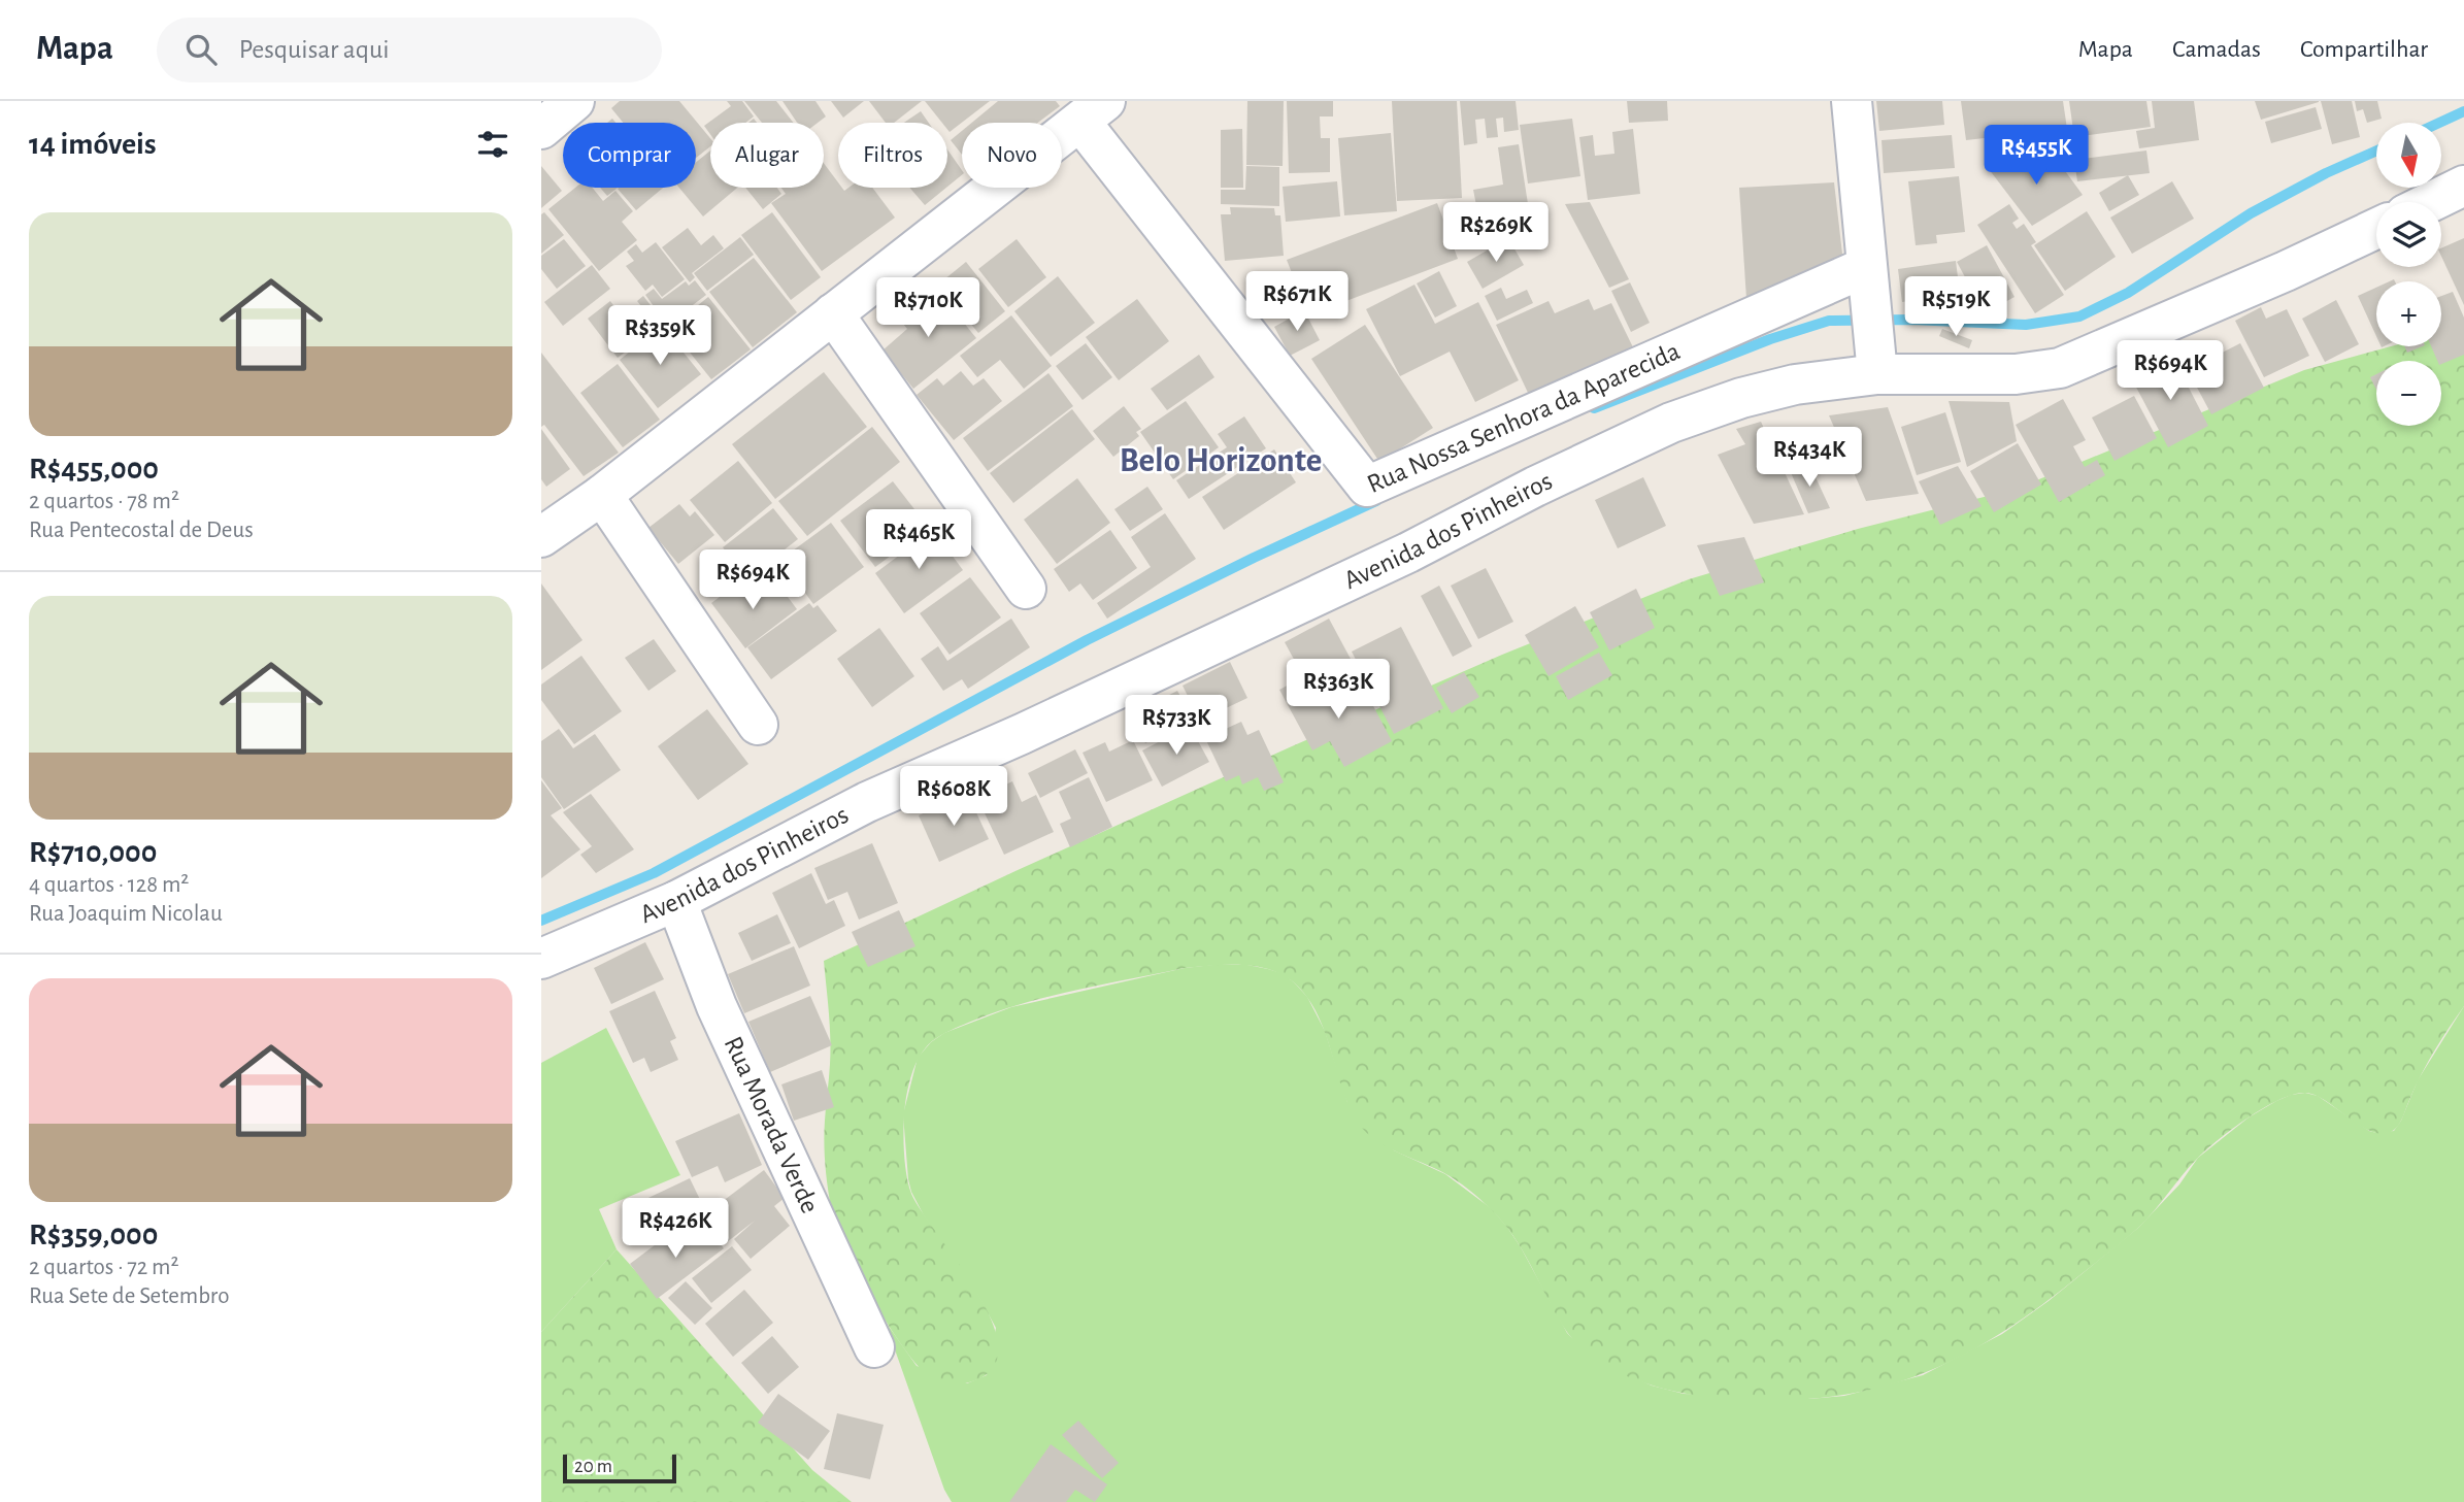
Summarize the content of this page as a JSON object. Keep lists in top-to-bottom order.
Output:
{
  "streets": {
    "street": ["Rua Nossa Senhora da Aparecida", "Avenida dos Pinheiros", "Rua Morada Verde"]
  },
  "crossings": [
    ["Avenida dos Pinheiros", "Rua Morada Verde"]
  ],
  "districts": ["Belo Horizonte"],
  "scale_bar": "20 m",
  "north": "bottom",
  "page": {
    "header": "Mapa",
    "search": "Pesquisar aqui",
    "nav": ["Mapa", "Camadas", "Compartilhar"],
    "heading": "14 imóveis",
    "map_buttons": ["+", "−"],
    "chip": [
      "Comprar",
      "Alugar",
      "Filtros",
      "Novo"
    ],
    "price": [
      "R$455K",
      "R$269K",
      "R$671K",
      "R$519K",
      "R$710K",
      "R$359K",
      "R$694K",
      "R$434K",
      "R$465K",
      "R$694K",
      "R$363K",
      "R$733K",
      "R$608K",
      "R$426K"
    ],
    "list": [
      {
        "name": "R$455,000",
        "note": "2 quartos · 78 m² · Rua Pentecostal de Deus"
      },
      {
        "name": "R$710,000",
        "note": "4 quartos · 128 m² · Rua Joaquim Nicolau"
      },
      {
        "name": "R$359,000",
        "note": "2 quartos · 72 m² · Rua Sete de Setembro"
      }
    ],
    "scale": "20 m"
  }
}
